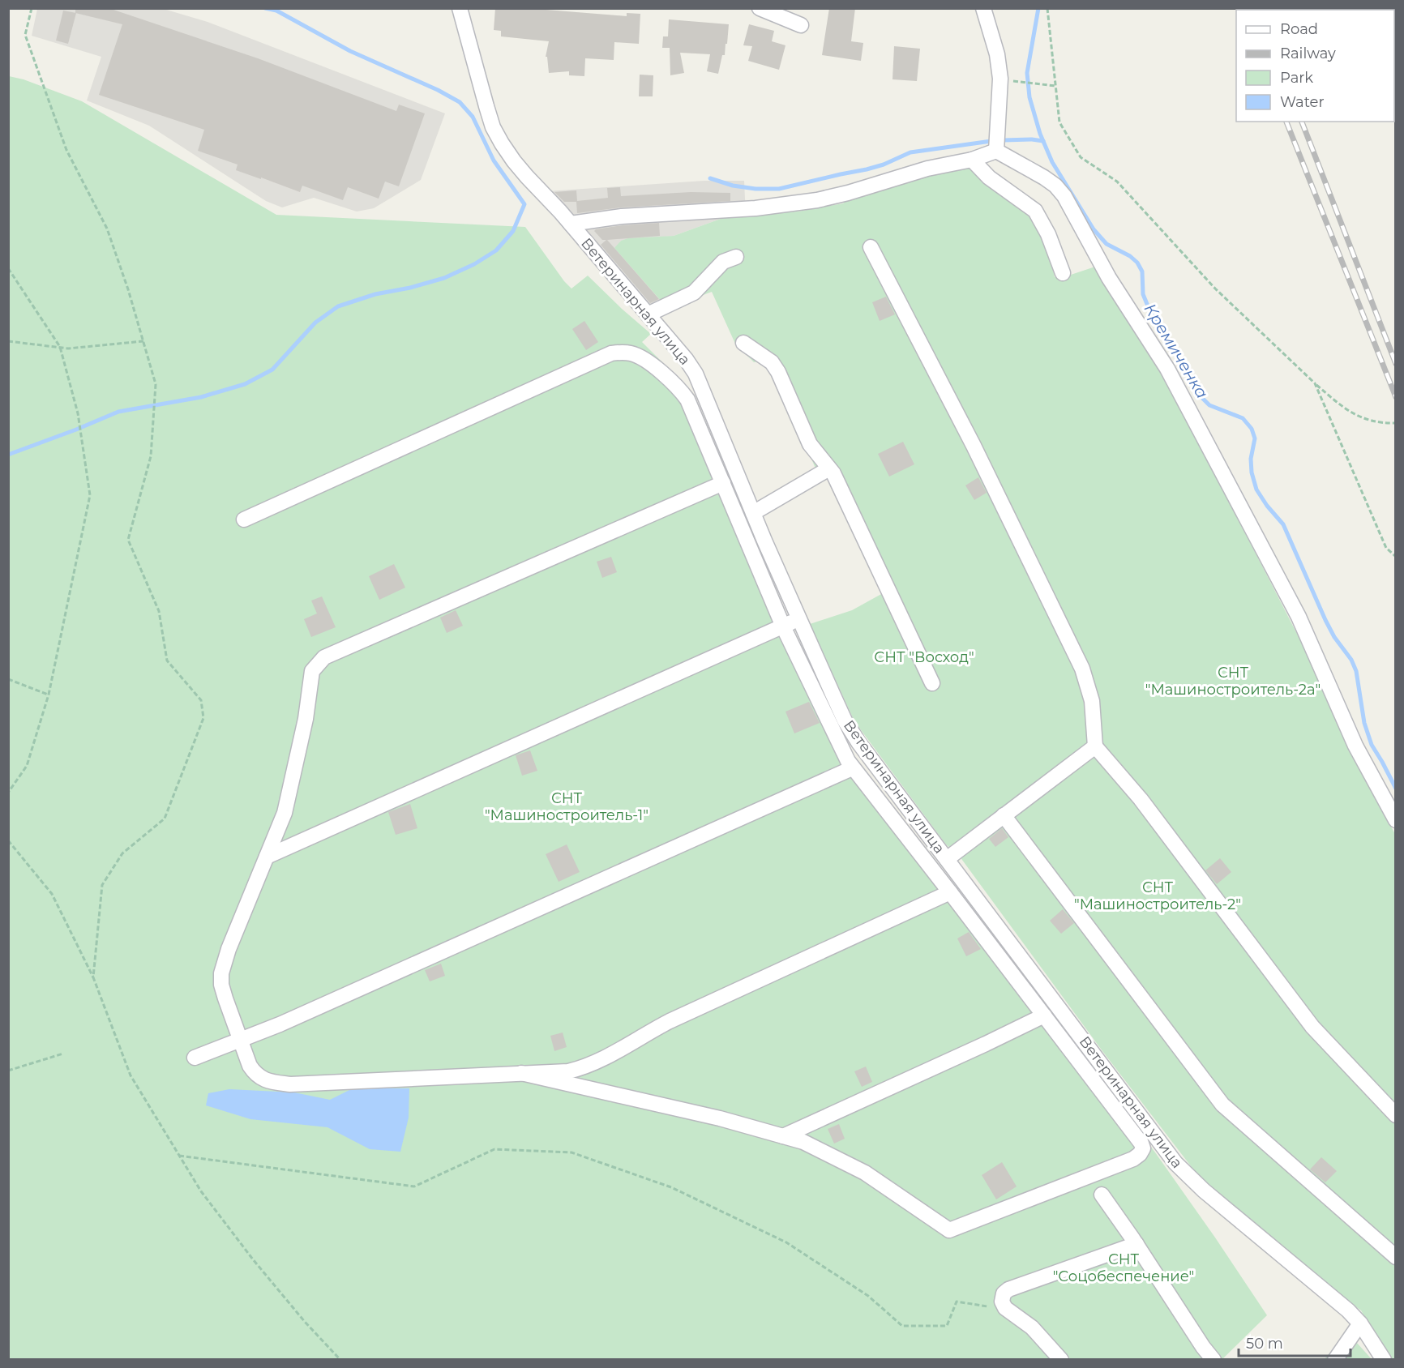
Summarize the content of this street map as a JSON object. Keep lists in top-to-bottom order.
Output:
{
  "streets": {
    "street": ["Ветеринарная улица"]
  },
  "water": ["Кремиченка"],
  "parks": [
    "СНТ \"Восход\"",
    "СНТ \"Машиностроитель-2а\"",
    "СНТ \"Машиностроитель-1\"",
    "СНТ \"Машиностроитель-2\"",
    "СНТ \"Соцобеспечение\""
  ],
  "legend": [
    "Road",
    "Railway",
    "Park",
    "Water"
  ],
  "scale_bar": "50 m"
}
